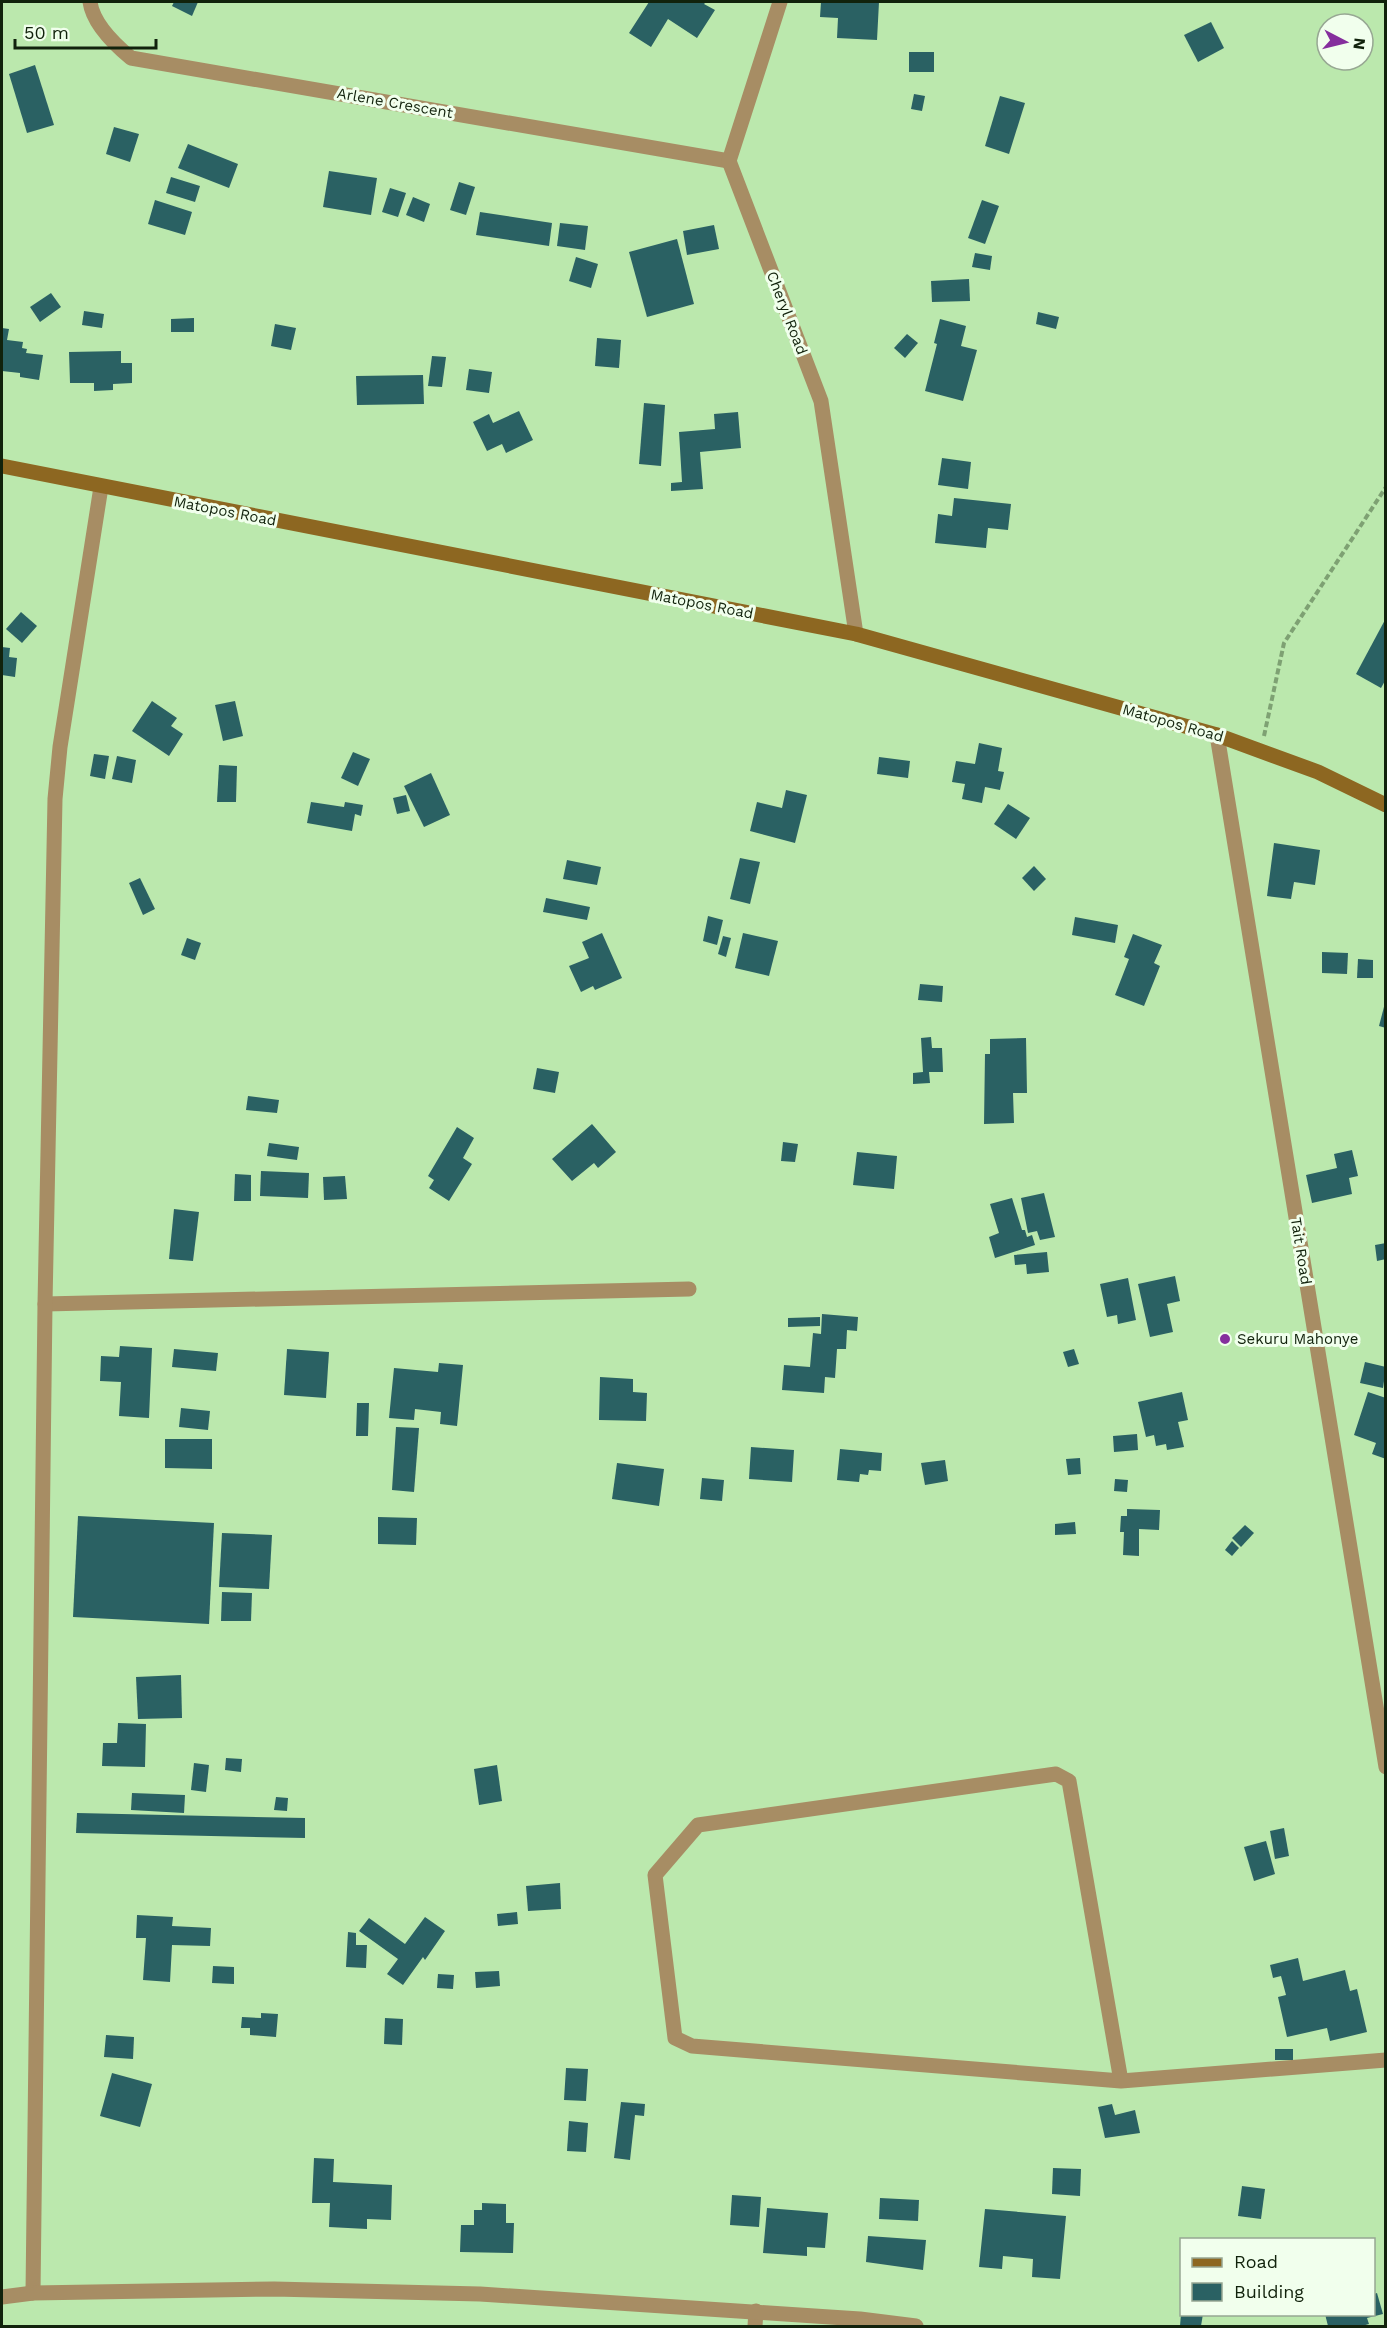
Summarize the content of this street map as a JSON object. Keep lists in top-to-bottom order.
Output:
{
  "streets": {
    "main road": ["Matopos Road"],
    "street": ["Arlene Crescent", "Cheryl Road", "Tait Road"]
  },
  "crossings": [
    ["Arlene Crescent", "Cheryl Road"],
    ["Cheryl Road", "Matopos Road"],
    ["Matopos Road", "Tait Road"]
  ],
  "places": ["Sekuru Mahonye"],
  "legend": ["Road", "Building"],
  "scale_bar": "50 m",
  "north": "right"
}
